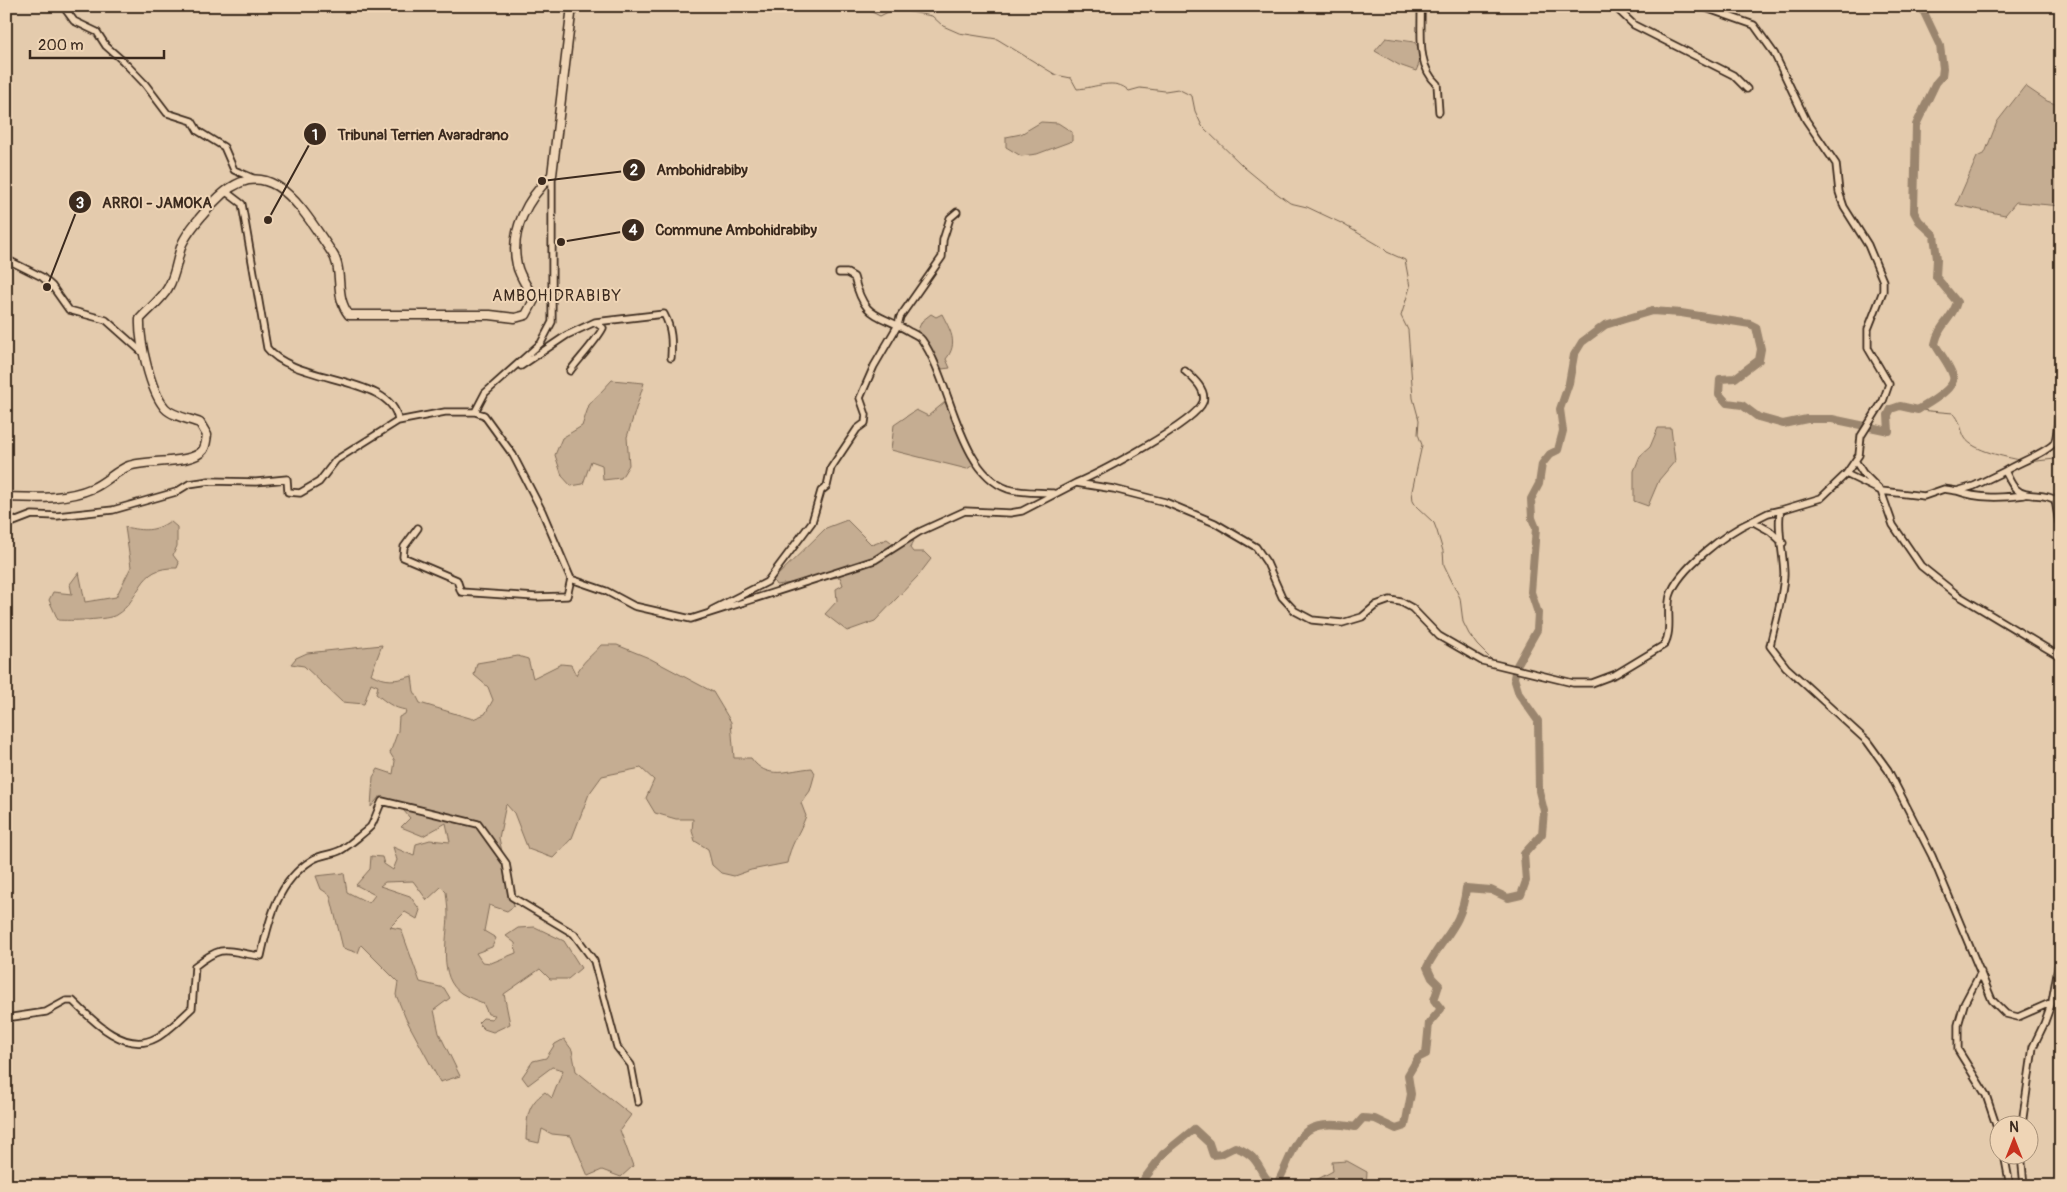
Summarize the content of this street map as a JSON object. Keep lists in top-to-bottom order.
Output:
{
  "districts": ["AMBOHIDRABIBY"],
  "places": [
    "Ambohidrabiby",
    "Tribunal Terrien Avaradrano",
    "Commune Ambohidrabiby",
    "ARROI - JAMOKA"
  ],
  "scale_bar": "200 m",
  "north": "top"
}
